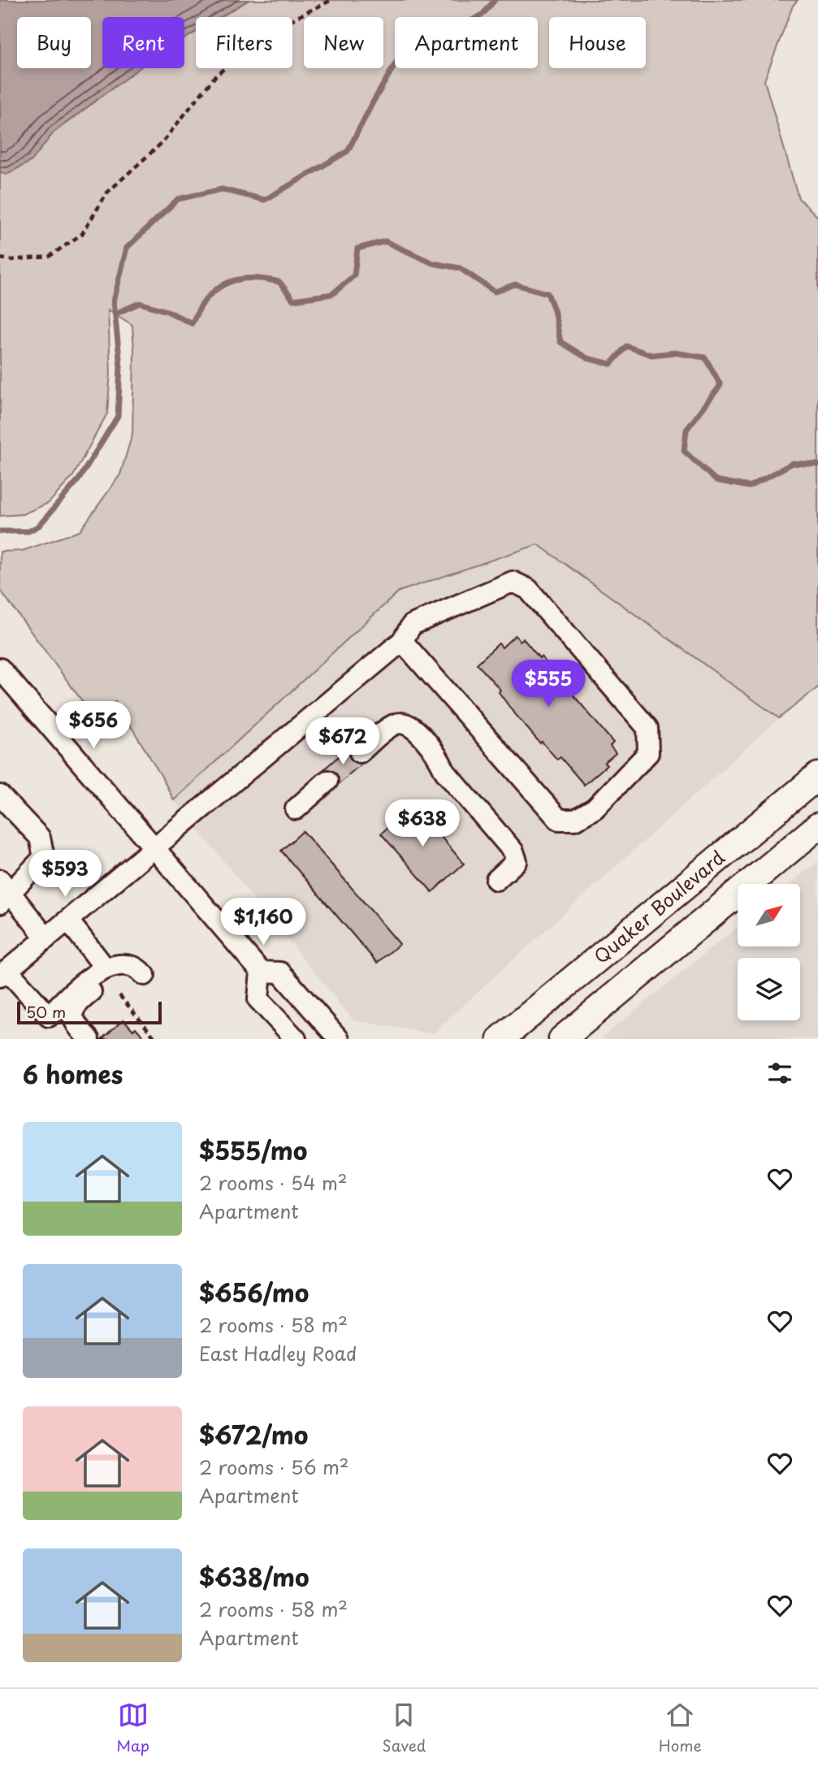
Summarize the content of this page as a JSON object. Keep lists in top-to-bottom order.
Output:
{
  "streets": {
    "main road": ["Quaker Boulevard"]
  },
  "scale_bar": "50 m",
  "north": "top right",
  "page": {
    "chip": [
      "Buy",
      "Rent",
      "Filters",
      "New",
      "Apartment",
      "House"
    ],
    "price": [
      "$555",
      "$656",
      "$672",
      "$638",
      "$593",
      "$1,160"
    ],
    "scale": "50 m",
    "heading": "6 homes",
    "list": [
      {
        "name": "$555/mo",
        "note": "2 rooms · 54 m² · Apartment"
      },
      {
        "name": "$656/mo",
        "note": "2 rooms · 58 m² · East Hadley Road"
      },
      {
        "name": "$672/mo",
        "note": "2 rooms · 56 m² · Apartment"
      },
      {
        "name": "$638/mo",
        "note": "2 rooms · 58 m² · Apartment"
      }
    ],
    "tabs": ["Map", "Saved", "Home"]
  }
}
